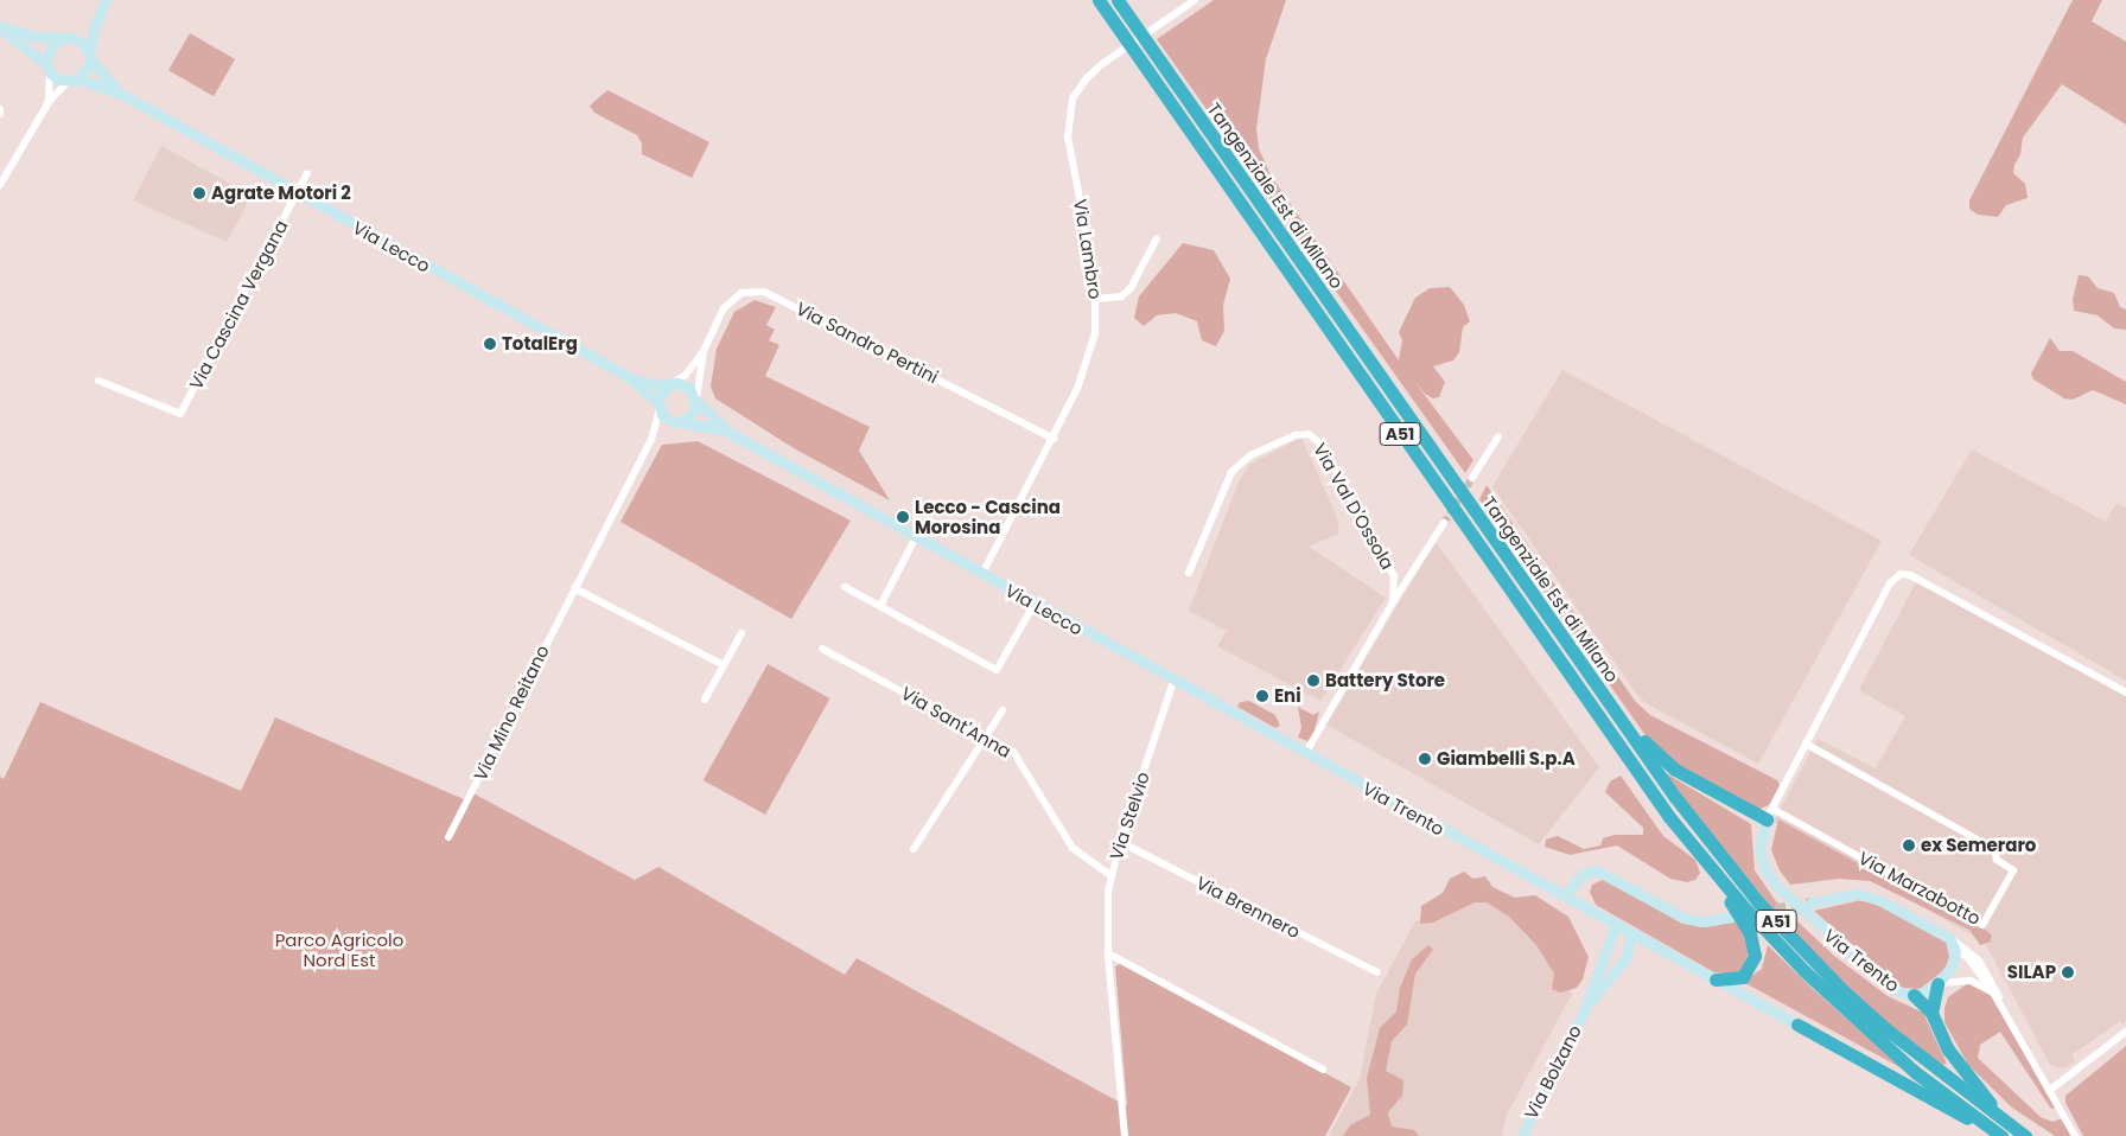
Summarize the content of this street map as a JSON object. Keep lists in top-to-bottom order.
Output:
{
  "streets": {
    "highway": ["Tangenziale Est di Milano", "A51"],
    "street": [
      "Via Lecco",
      "Via Lambro",
      "Via Cascina Vergana",
      "Via Sandro Pertini",
      "Via Val D'Ossola",
      "Via Mino Reitano",
      "Via Sant'Anna",
      "Via Trento",
      "Via Stelvio",
      "Via Marzabotto",
      "Via Brennero",
      "Via Bolzano"
    ]
  },
  "crossings": [
    ["Via Lecco", "Via Lambro"],
    ["Via Lecco", "Via Cascina Vergana"],
    ["Via Lecco", "Via Mino Reitano"],
    ["Via Lecco", "Via Trento"],
    ["Via Lecco", "Via Stelvio"],
    ["Via Lambro", "Via Sandro Pertini"],
    ["Via Sant'Anna", "Via Stelvio"],
    ["Via Trento", "Via Stelvio"],
    ["Via Trento", "Via Marzabotto"],
    ["Via Stelvio", "Via Brennero"]
  ],
  "parks": ["Parco Agricolo Nord Est"],
  "places": [
    "Agrate Motori 2",
    "TotalErg",
    "Lecco - Cascina Morosina",
    "Battery Store",
    "Eni",
    "Giambelli S.p.A",
    "ex Semeraro",
    "SILAP"
  ]
}
